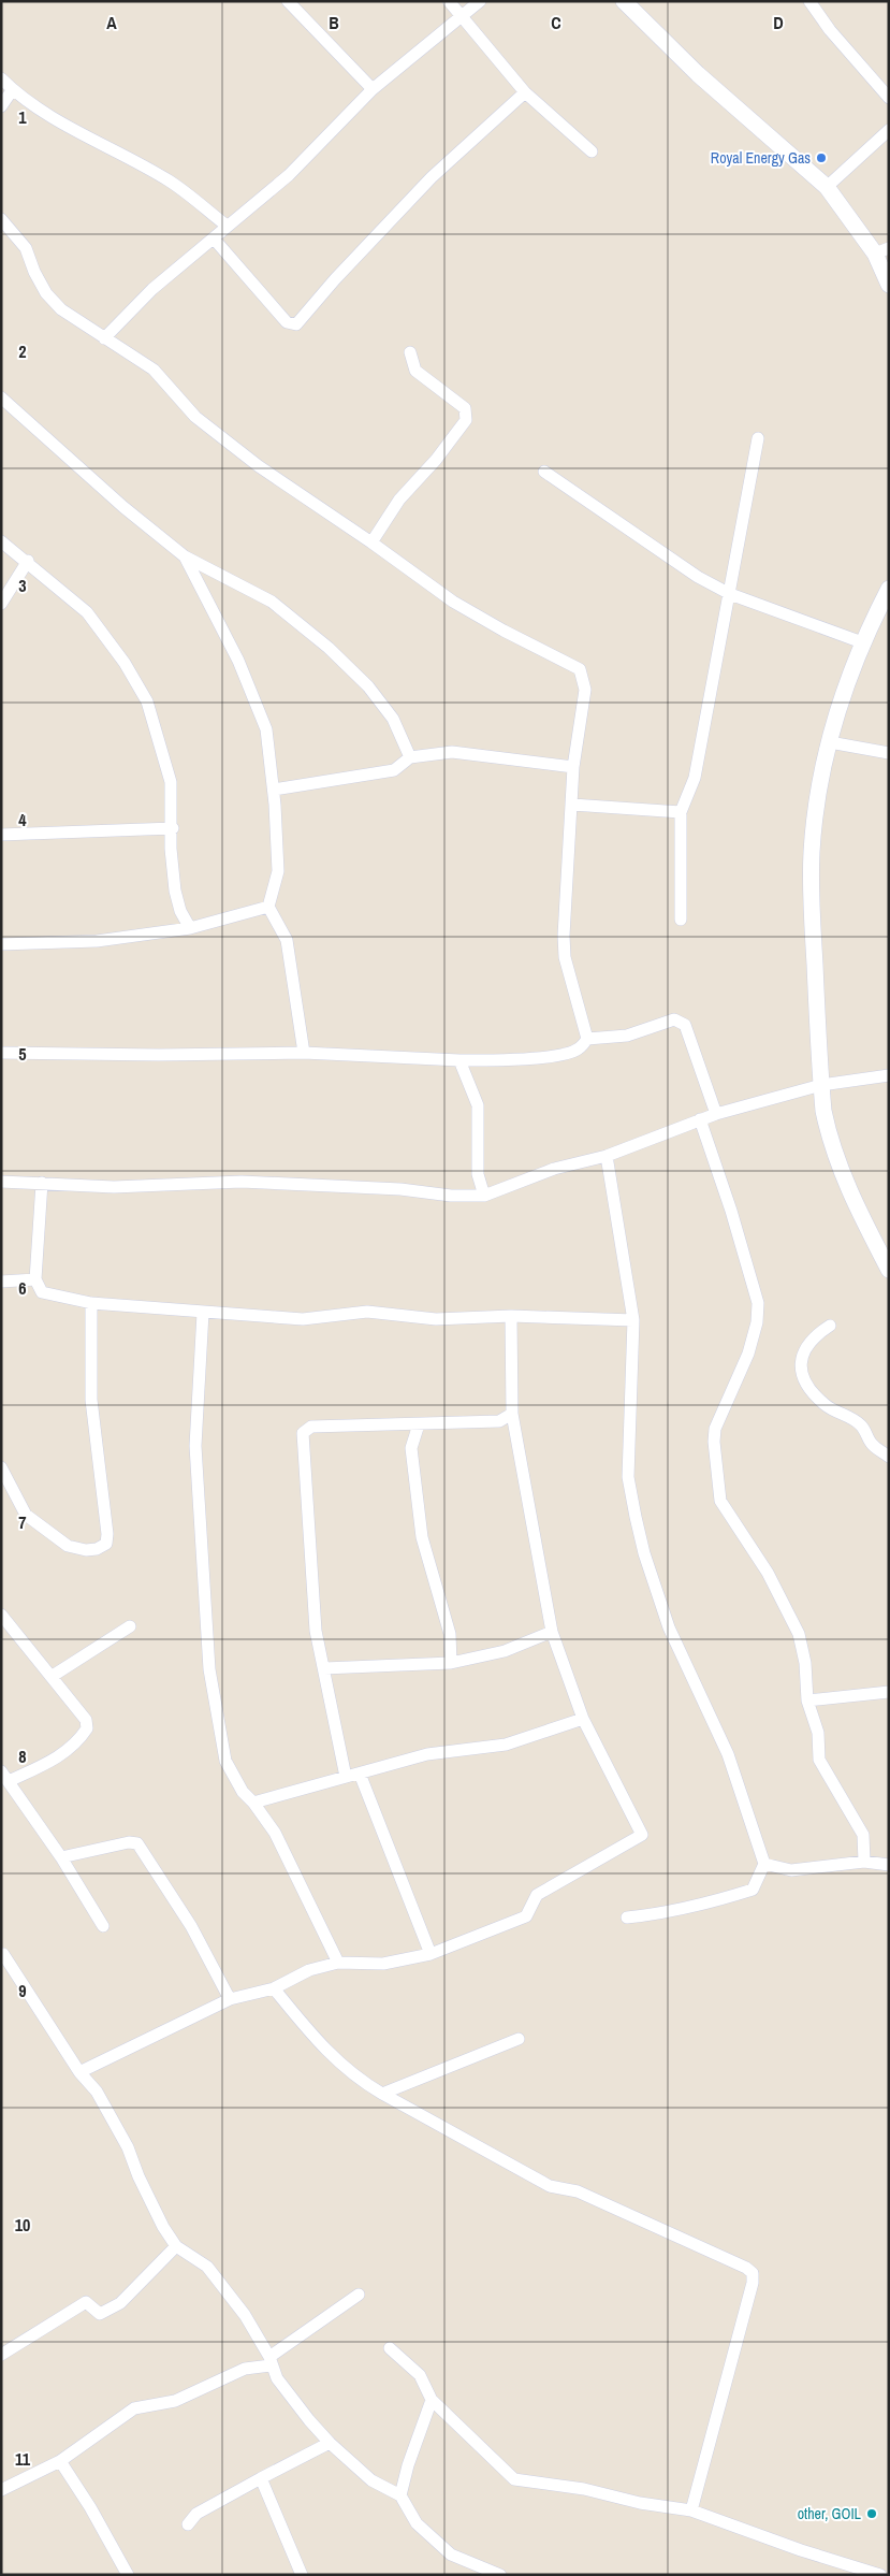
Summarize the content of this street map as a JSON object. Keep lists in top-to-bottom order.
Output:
{
  "places": ["Royal Energy Gas", "other, GOIL"],
  "grid": {
    "columns": [
      "A",
      "B",
      "C",
      "D"
    ],
    "rows": [
      "1",
      "2",
      "3",
      "4",
      "5",
      "6",
      "7",
      "8",
      "9",
      "10",
      "11"
    ]
  }
}
